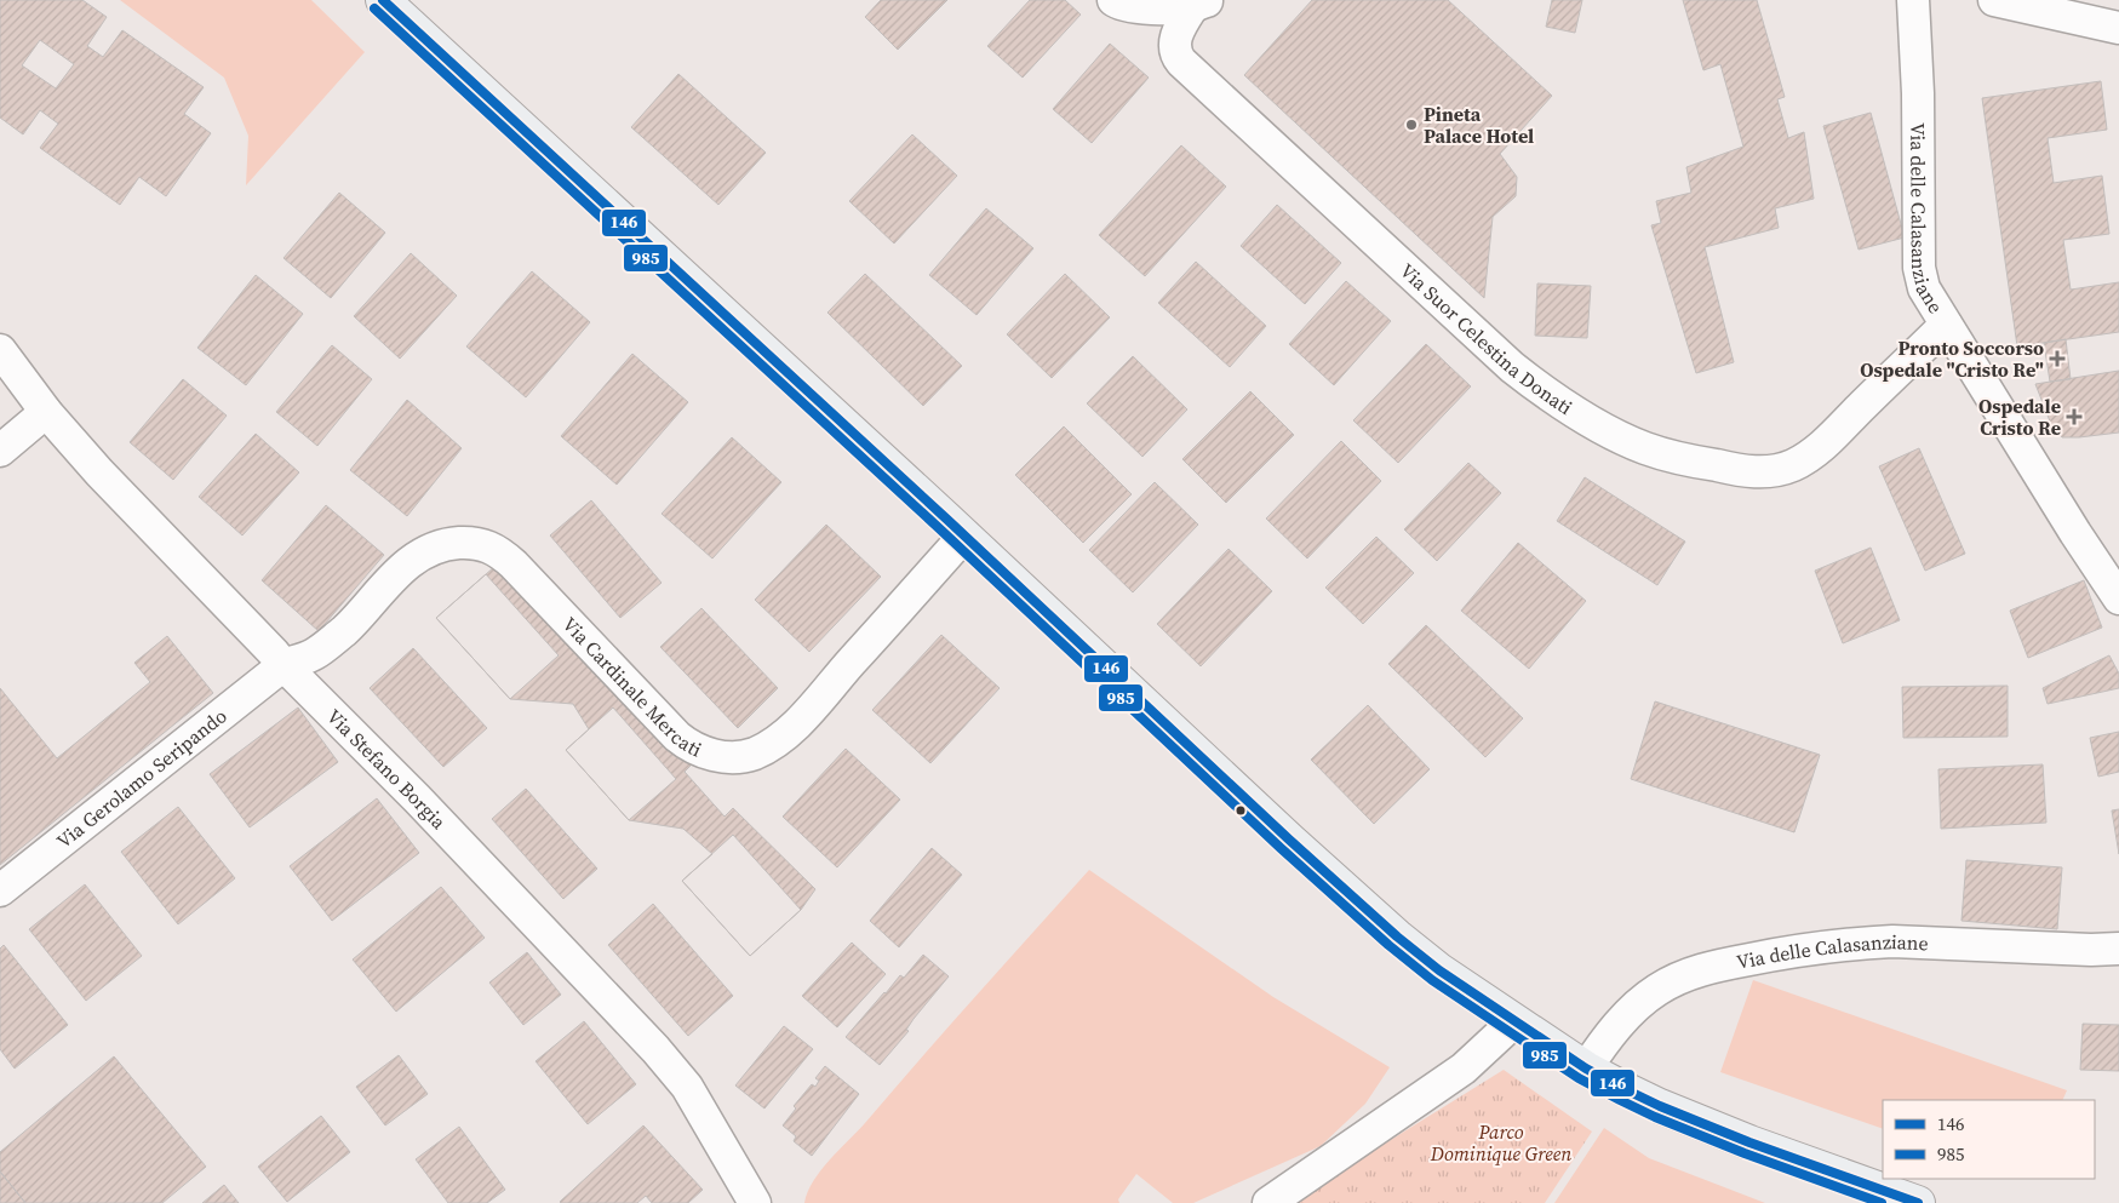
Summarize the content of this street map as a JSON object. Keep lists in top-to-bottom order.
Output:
{
  "streets": {
    "street": [
      "Via delle Calasanziane",
      "Via Suor Celestina Donati",
      "Via Cardinale Mercati",
      "Via Stefano Borgia",
      "Via Gerolamo Seripando"
    ]
  },
  "crossings": [
    ["Via delle Calasanziane", "Via Suor Celestina Donati"],
    ["Via Cardinale Mercati", "Via Stefano Borgia"],
    ["Via Cardinale Mercati", "Via Gerolamo Seripando"],
    ["Via Stefano Borgia", "Via Gerolamo Seripando"]
  ],
  "parks": ["Parco Dominique Green"],
  "places": {
    "other": ["Pineta Palace Hotel"],
    "health": ["Pronto Soccorso Ospedale \"Cristo Re\"", "Ospedale Cristo Re"]
  },
  "lines": ["transit line 146", "transit line 985"],
  "legend": ["146", "985"]
}
